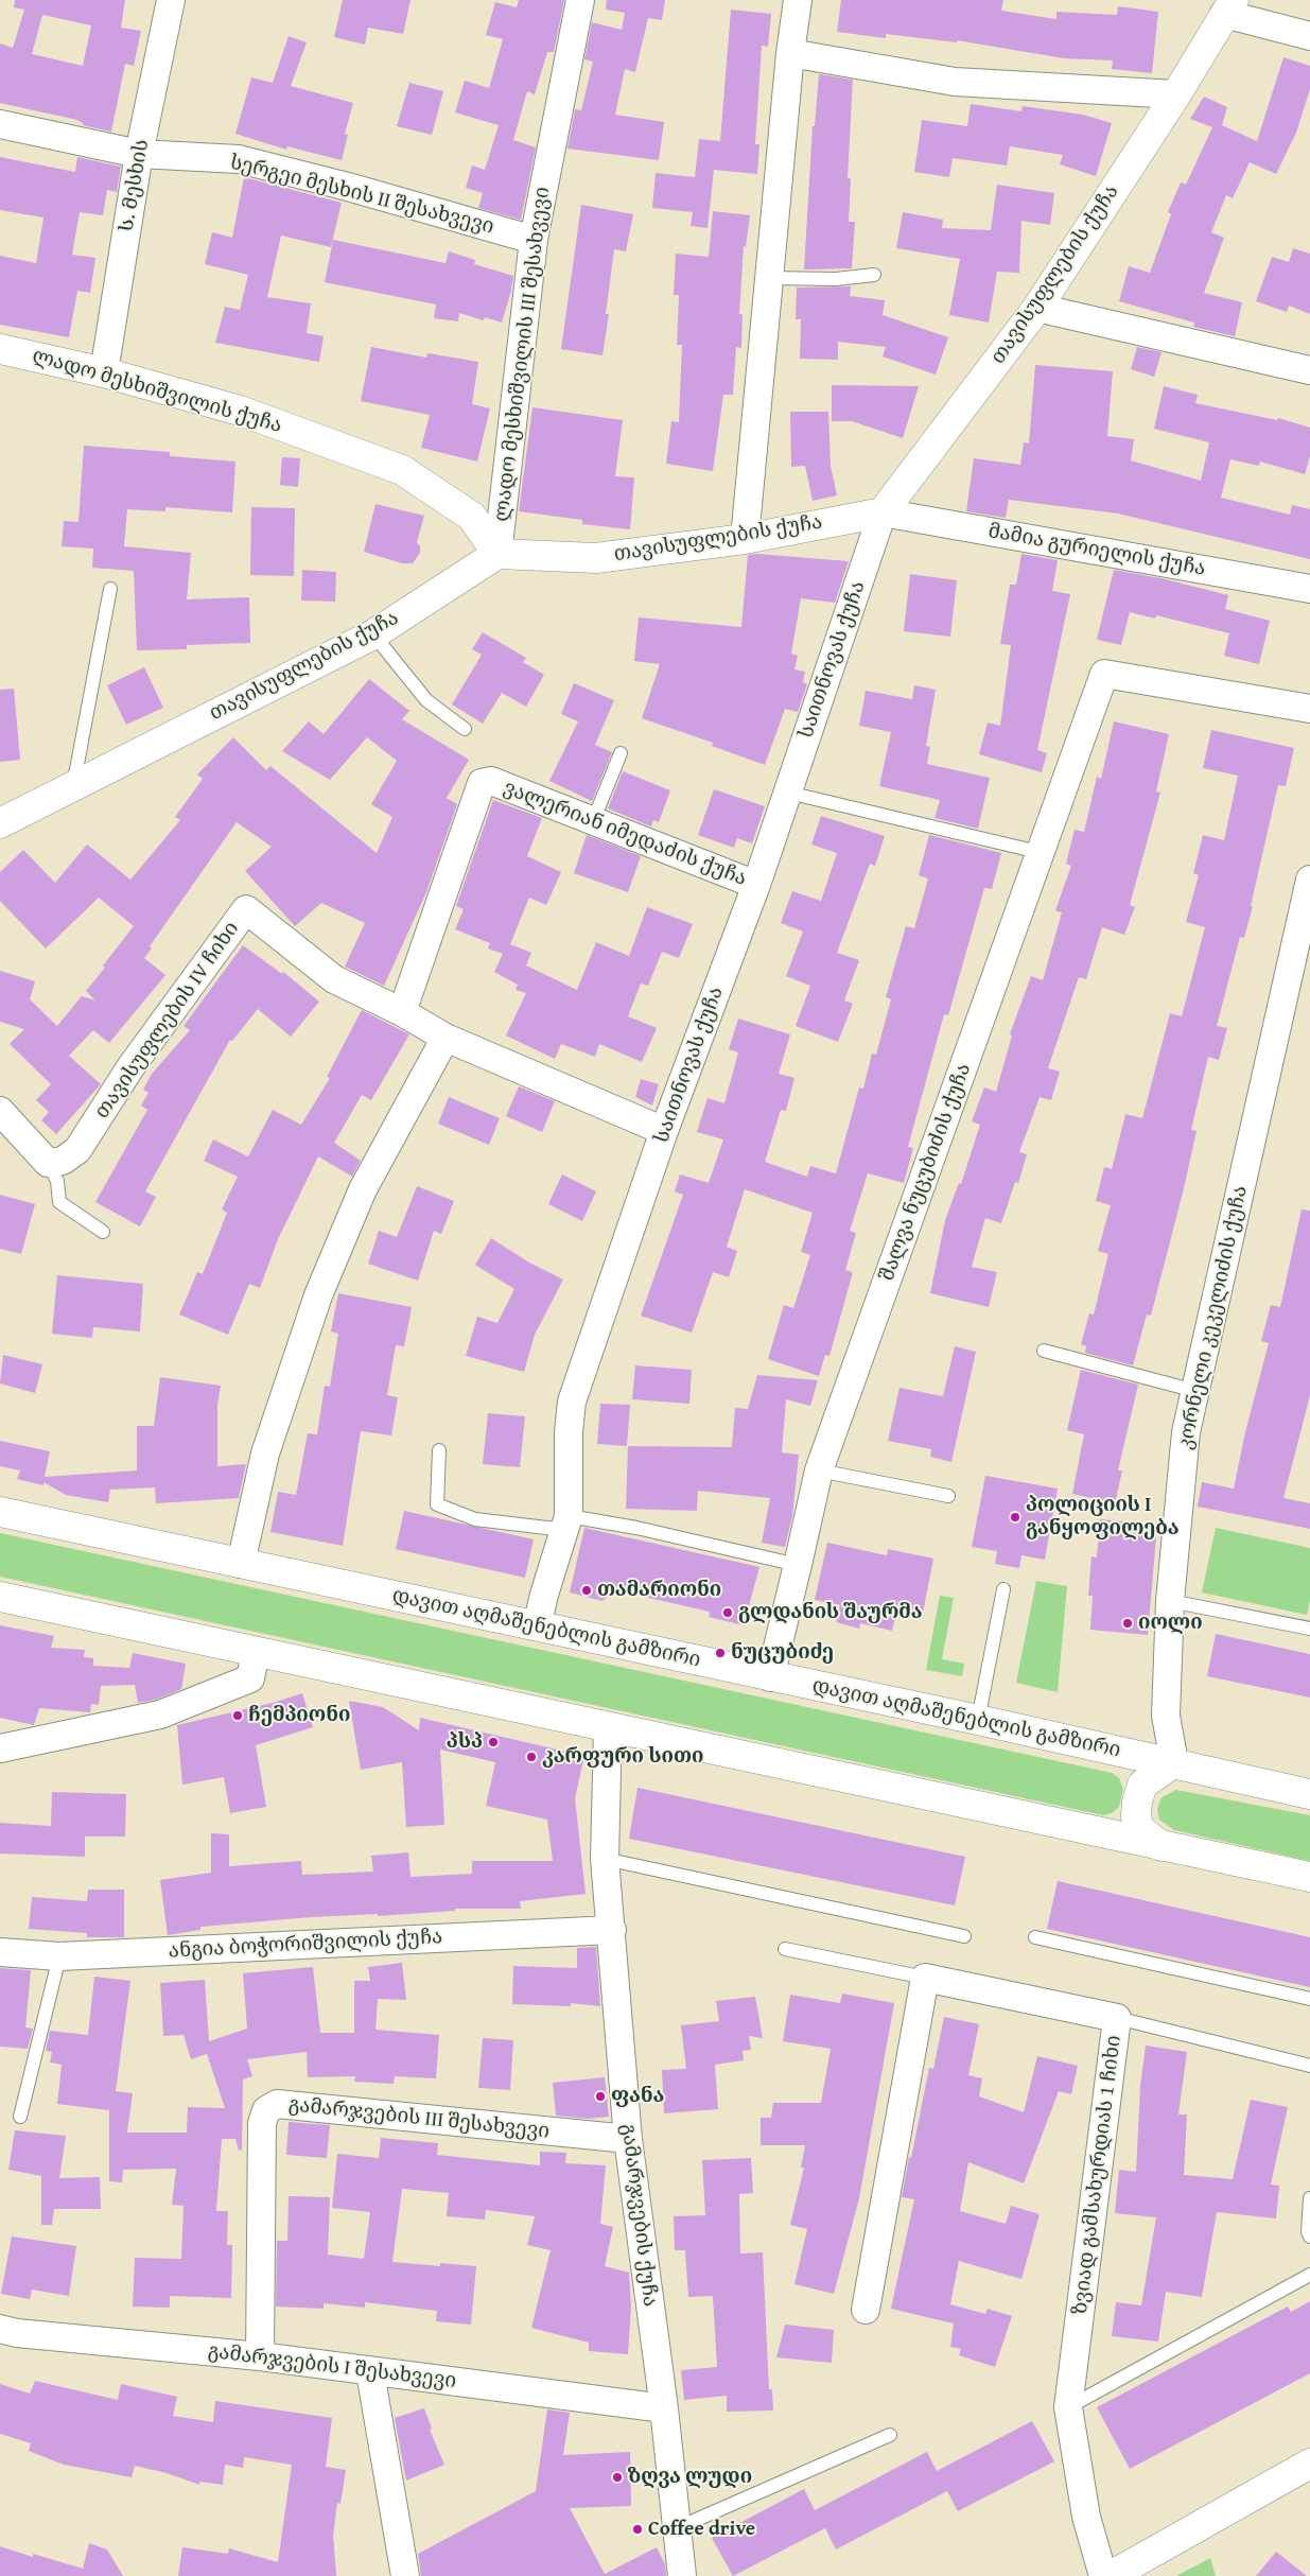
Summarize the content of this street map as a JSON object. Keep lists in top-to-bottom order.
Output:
{
  "streets": {
    "main road": ["თავისუფლების ქუჩა", "ლადო მესხიშვილის ქუჩა", "დავით აღმაშენებლის გამზირი"],
    "street": [
      "Ს. Მესხის",
      "სერგეი მესხის II შესახვევი",
      "ლადო მესხიშვილის III შესახვევი",
      "მამია გურიელის ქუჩა",
      "საითნოვას ქუჩა",
      "ვალერიან იმედაძის ქუჩა",
      "თავისუფლების IV ჩიხი",
      "შალვა ნუცუბიძის ქუჩა",
      "კორნელი კეკელიძის ქუჩა",
      "ანგია ბოჭორიშვილის ქუჩა",
      "გამარჯვების III შესახვევი",
      "ზვიად გამსახურდიას 1 ჩიხი",
      "გამარჯვების ქუჩა",
      "გამარჯვების I შესახვევი"
    ]
  },
  "crossings": [
    ["Ს. Მესხის", "სერგეი მესხის II შესახვევი"],
    ["Ს. Მესხის", "ლადო მესხიშვილის ქუჩა"],
    ["სერგეი მესხის II შესახვევი", "ლადო მესხიშვილის III შესახვევი"],
    ["თავისუფლების ქუჩა", "ლადო მესხიშვილის III შესახვევი"],
    ["თავისუფლების ქუჩა", "ლადო მესხიშვილის ქუჩა"],
    ["თავისუფლების ქუჩა", "მამია გურიელის ქუჩა"],
    ["თავისუფლების ქუჩა", "საითნოვას ქუჩა"],
    ["ლადო მესხიშვილის III შესახვევი", "ლადო მესხიშვილის ქუჩა"],
    ["მამია გურიელის ქუჩა", "საითნოვას ქუჩა"],
    ["საითნოვას ქუჩა", "ვალერიან იმედაძის ქუჩა"],
    ["საითნოვას ქუჩა", "თავისუფლების IV ჩიხი"],
    ["საითნოვას ქუჩა", "დავით აღმაშენებლის გამზირი"],
    ["ვალერიან იმედაძის ქუჩა", "თავისუფლების IV ჩიხი"],
    ["შალვა ნუცუბიძის ქუჩა", "დავით აღმაშენებლის გამზირი"],
    ["კორნელი კეკელიძის ქუჩა", "დავით აღმაშენებლის გამზირი"],
    ["ანგია ბოჭორიშვილის ქუჩა", "გამარჯვების ქუჩა"],
    ["გამარჯვების III შესახვევი", "გამარჯვების ქუჩა"],
    ["გამარჯვების III შესახვევი", "გამარჯვების I შესახვევი"],
    ["გამარჯვების ქუჩა", "გამარჯვების I შესახვევი"]
  ],
  "places": [
    "პოლიციის I განყოფილება",
    "თამარიონი",
    "გლდანის შაურმა",
    "იოლი",
    "ნუცუბიძე",
    "ჩემპიონი",
    "პსპ",
    "კარფური სითი",
    "ფანა",
    "ზღვა ლუდი",
    "Coffee drive"
  ]
}
